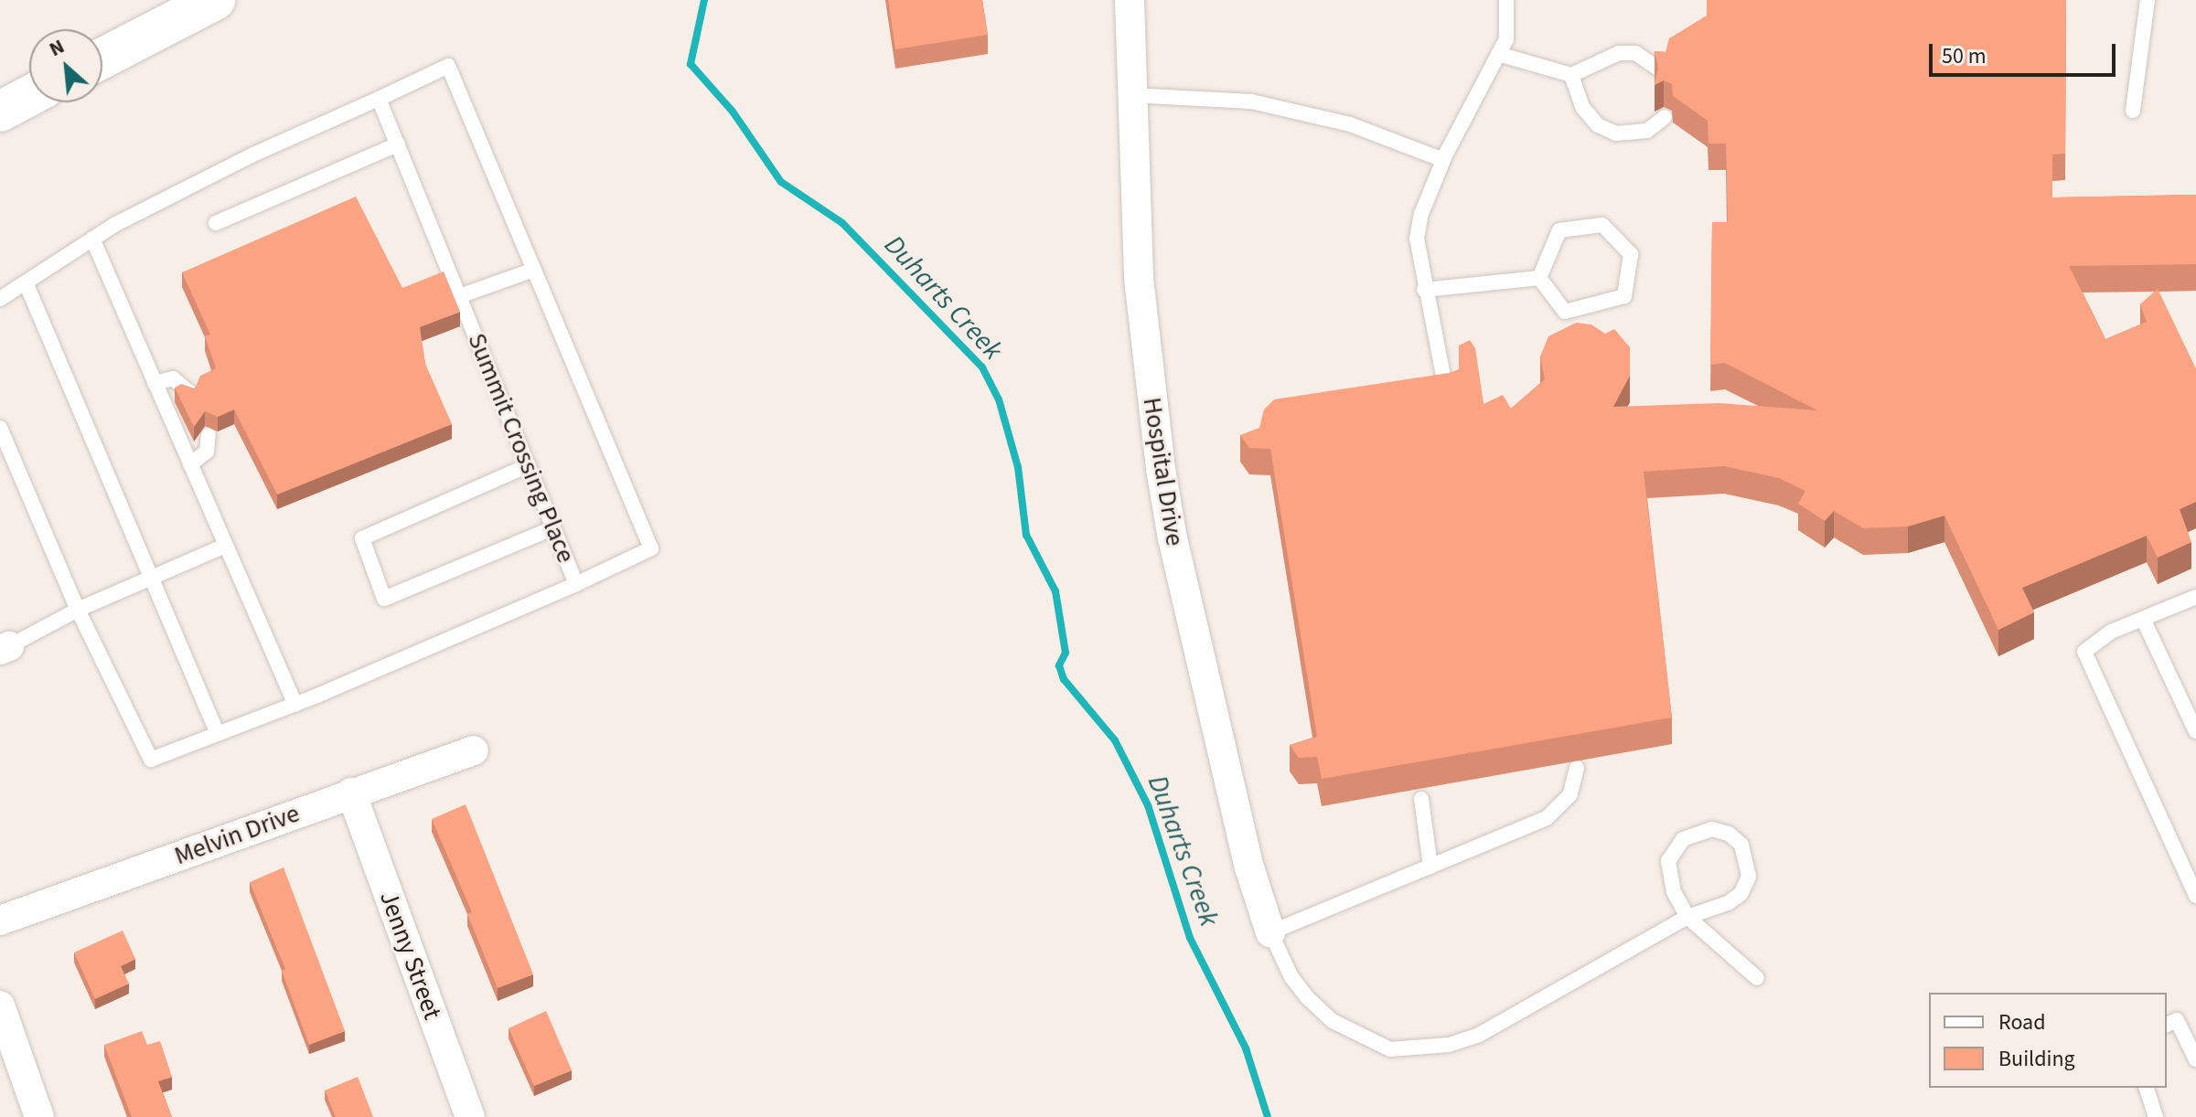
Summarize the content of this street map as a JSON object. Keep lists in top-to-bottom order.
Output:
{
  "streets": {
    "street": ["Hospital Drive", "Melvin Drive", "Jenny Street"],
    "lane": ["Summit Crossing Place"]
  },
  "crossings": [
    ["Melvin Drive", "Jenny Street"]
  ],
  "water": ["Duharts Creek"],
  "legend": ["Road", "Building"],
  "scale_bar": "50 m",
  "north": "top left"
}
